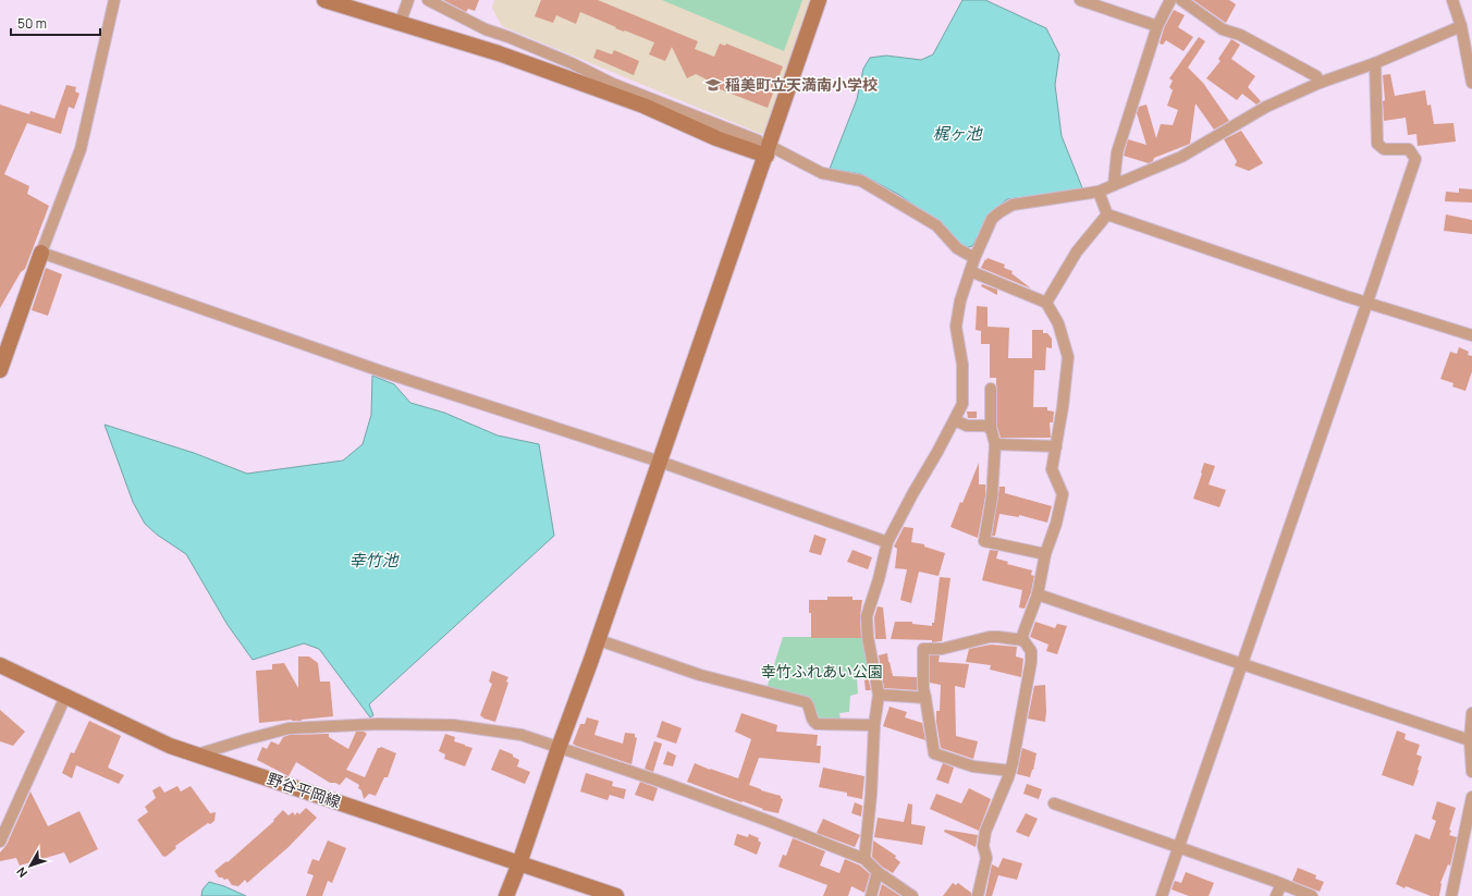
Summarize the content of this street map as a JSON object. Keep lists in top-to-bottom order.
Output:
{
  "streets": {
    "street": ["野谷平岡線"]
  },
  "water": ["梶ヶ池", "幸竹池"],
  "parks": ["幸竹ふれあい公園"],
  "places": {
    "school or university": ["稲美町立天満南小学校"]
  },
  "scale_bar": "50 m",
  "north": "bottom left"
}
